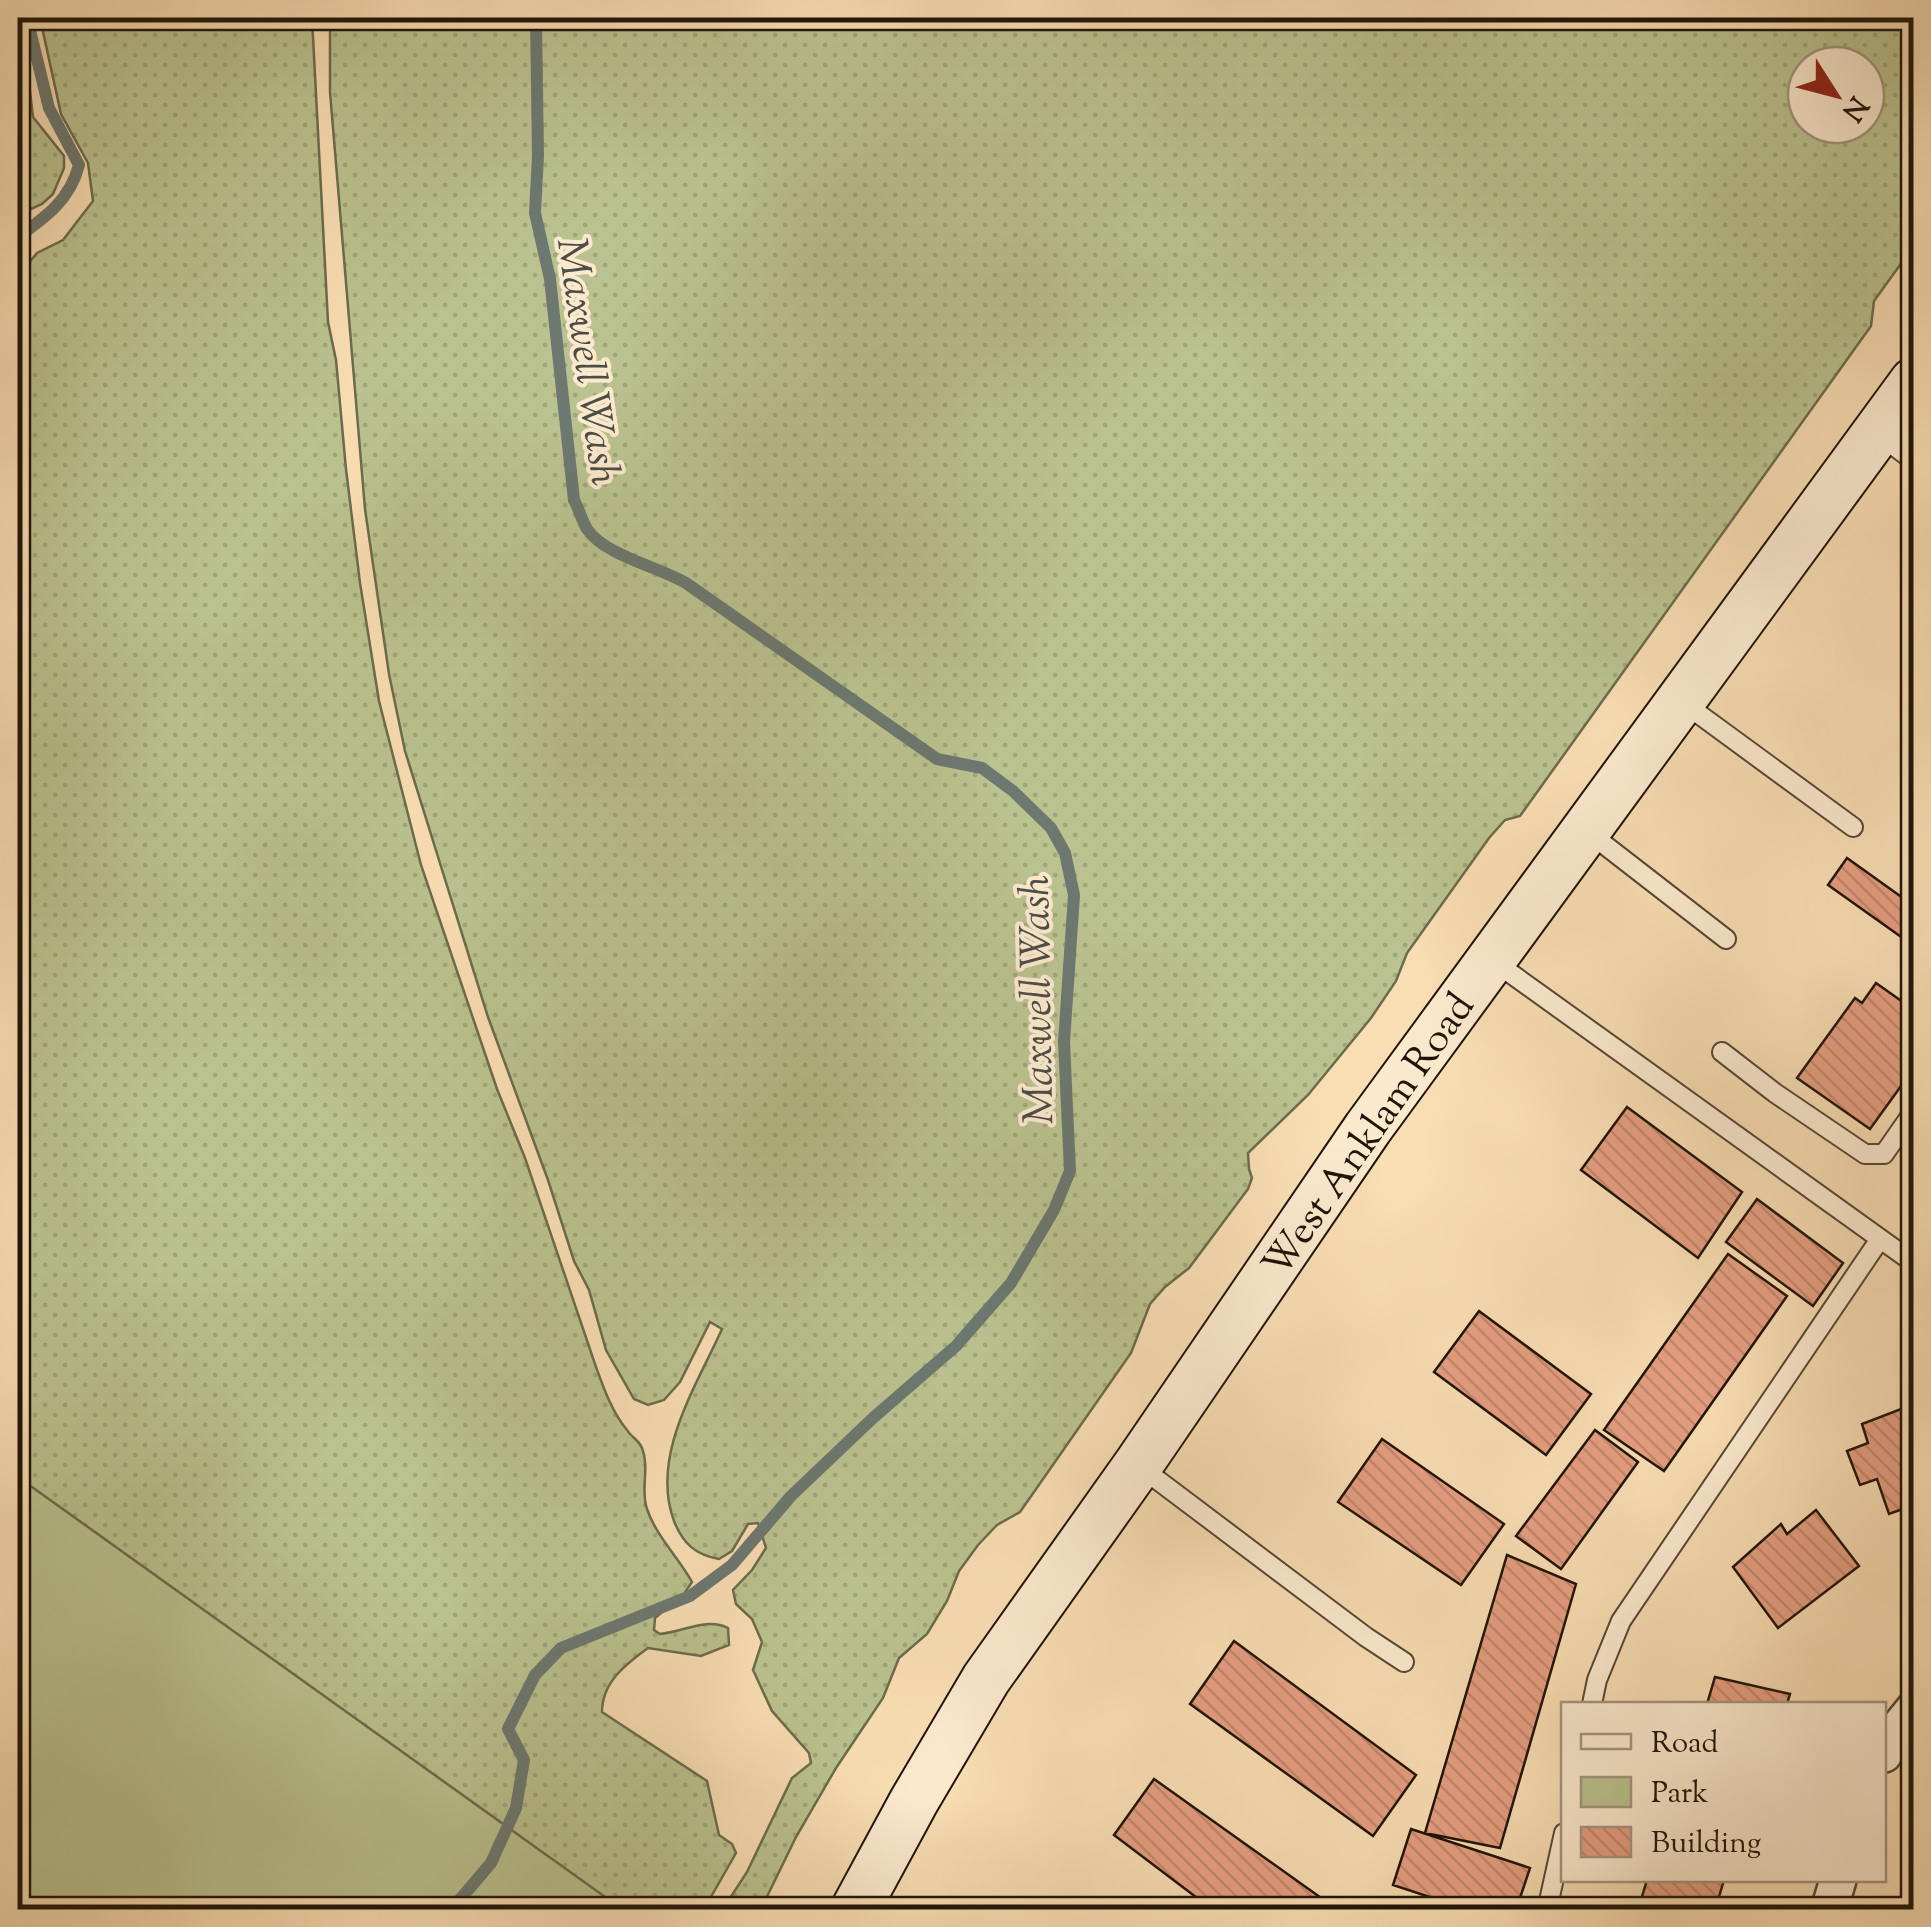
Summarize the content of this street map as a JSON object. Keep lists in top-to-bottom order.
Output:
{
  "streets": {
    "main road": ["West Anklam Road"]
  },
  "water": ["Maxwell Wash"],
  "legend": ["Road", "Park", "Building"],
  "north": "bottom right"
}
